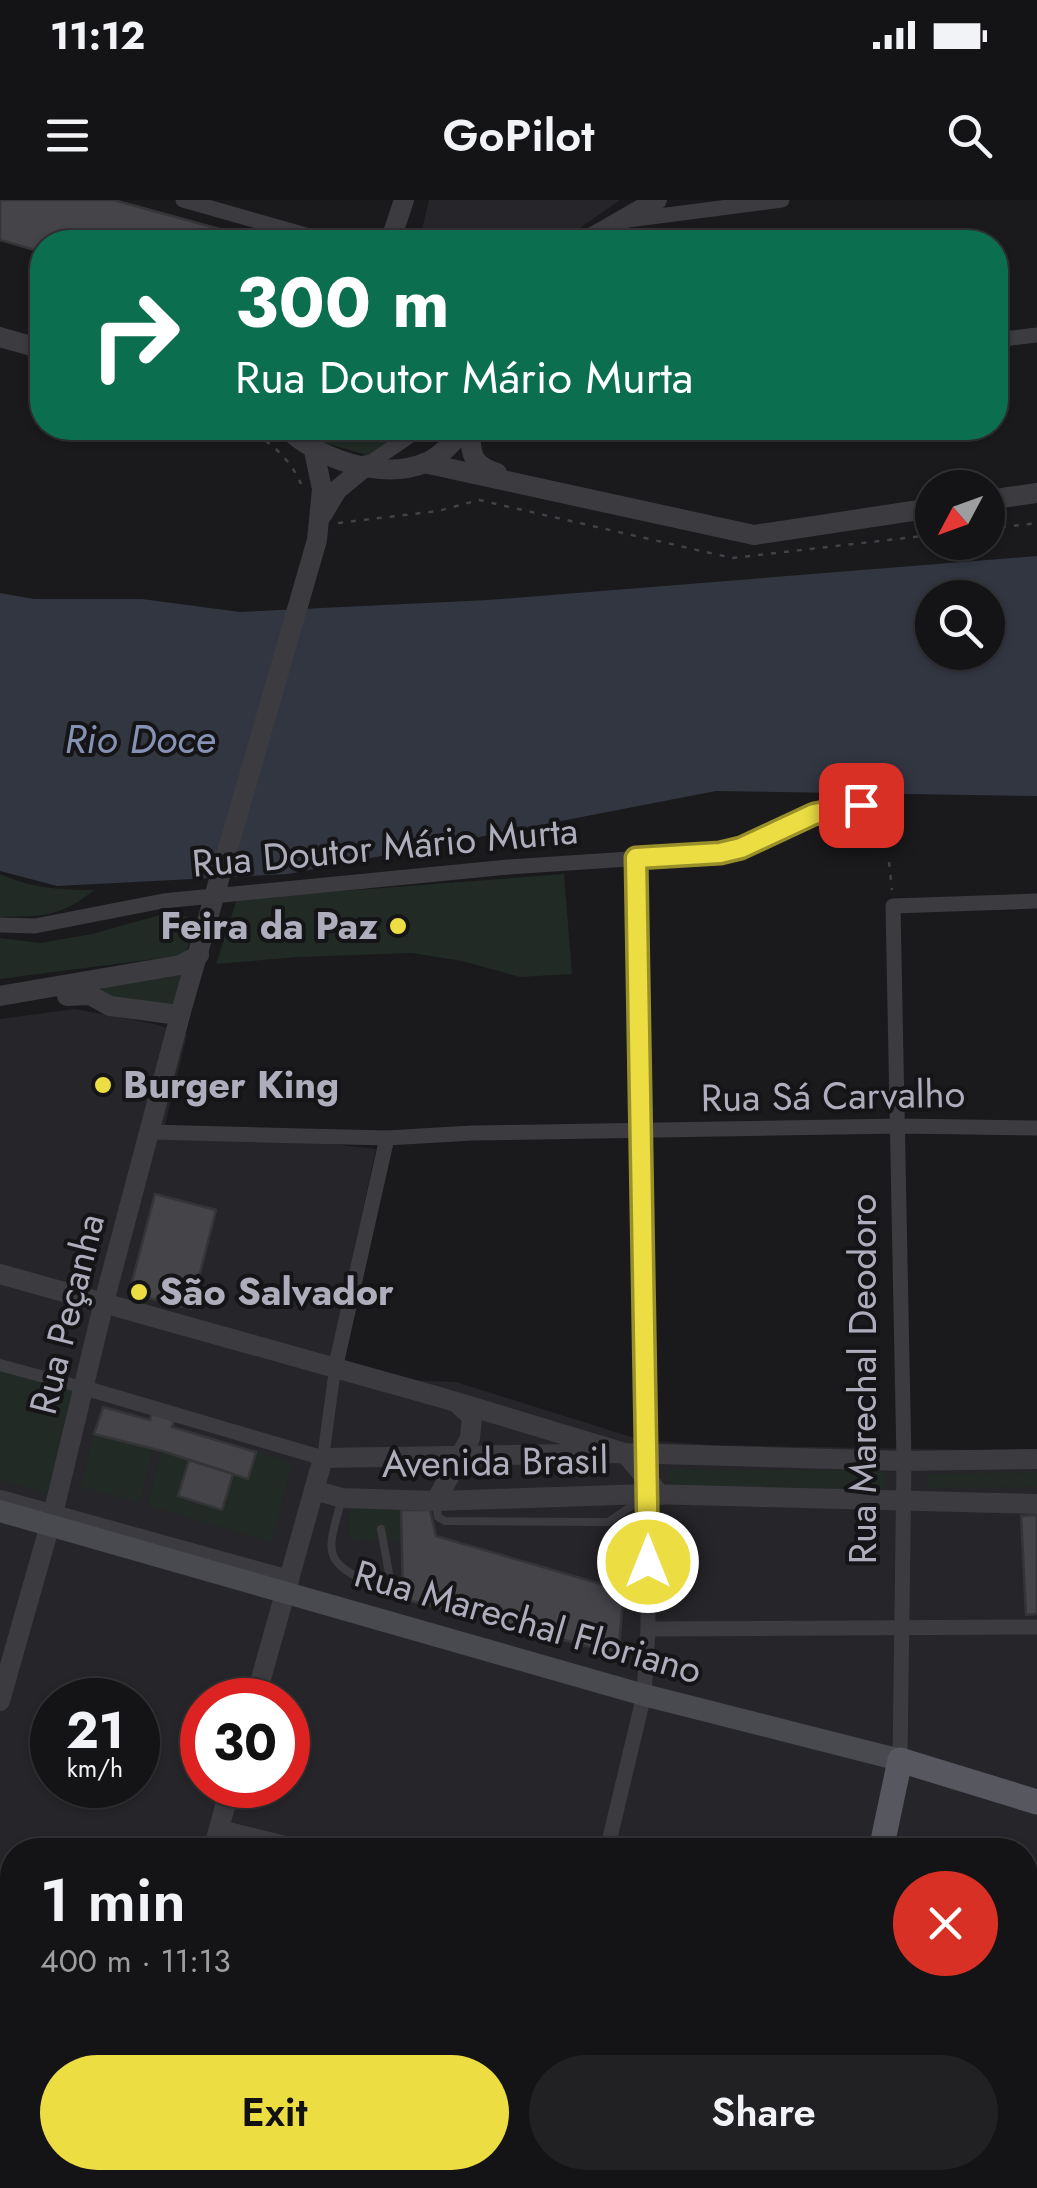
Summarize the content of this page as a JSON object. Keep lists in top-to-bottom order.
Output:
{
  "streets": {
    "main road": ["Rua Marechal Deodoro", "Rua Marechal Floriano"],
    "street": [
      "Rua Doutor Mário Murta",
      "Rua Sá Carvalho",
      "Rua Peçanha",
      "Avenida Brasil"
    ]
  },
  "crossings": [
    ["Rua Sá Carvalho", "Rua Peçanha"],
    ["Rua Sá Carvalho", "Rua Marechal Deodoro"],
    ["Rua Peçanha", "Rua Marechal Floriano"],
    ["Rua Marechal Deodoro", "Avenida Brasil"],
    ["Rua Marechal Deodoro", "Rua Marechal Floriano"]
  ],
  "water": ["Rio Doce"],
  "places": ["Feira da Paz", "Burger King", "São Salvador"],
  "north": "bottom left",
  "page": {
    "status": "11:12",
    "header": "GoPilot",
    "turn": ["300 m", "Rua Doutor Mário Murta"],
    "speed": "21 km/h",
    "limit": "30",
    "heading": ["1 min", "400 m · 11:13"],
    "buttons": ["Exit", "Share"]
  }
}
